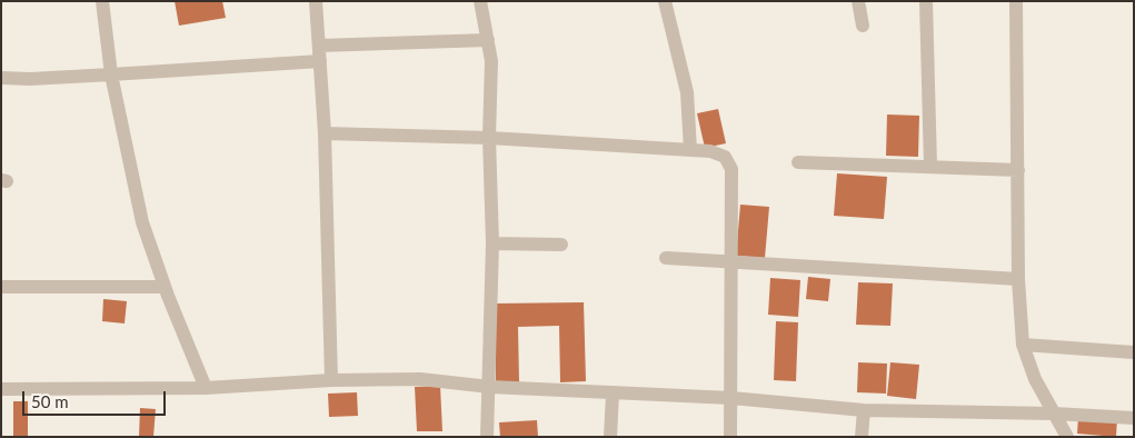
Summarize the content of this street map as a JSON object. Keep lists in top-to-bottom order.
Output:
{
  "scale_bar": "50 m"
}
